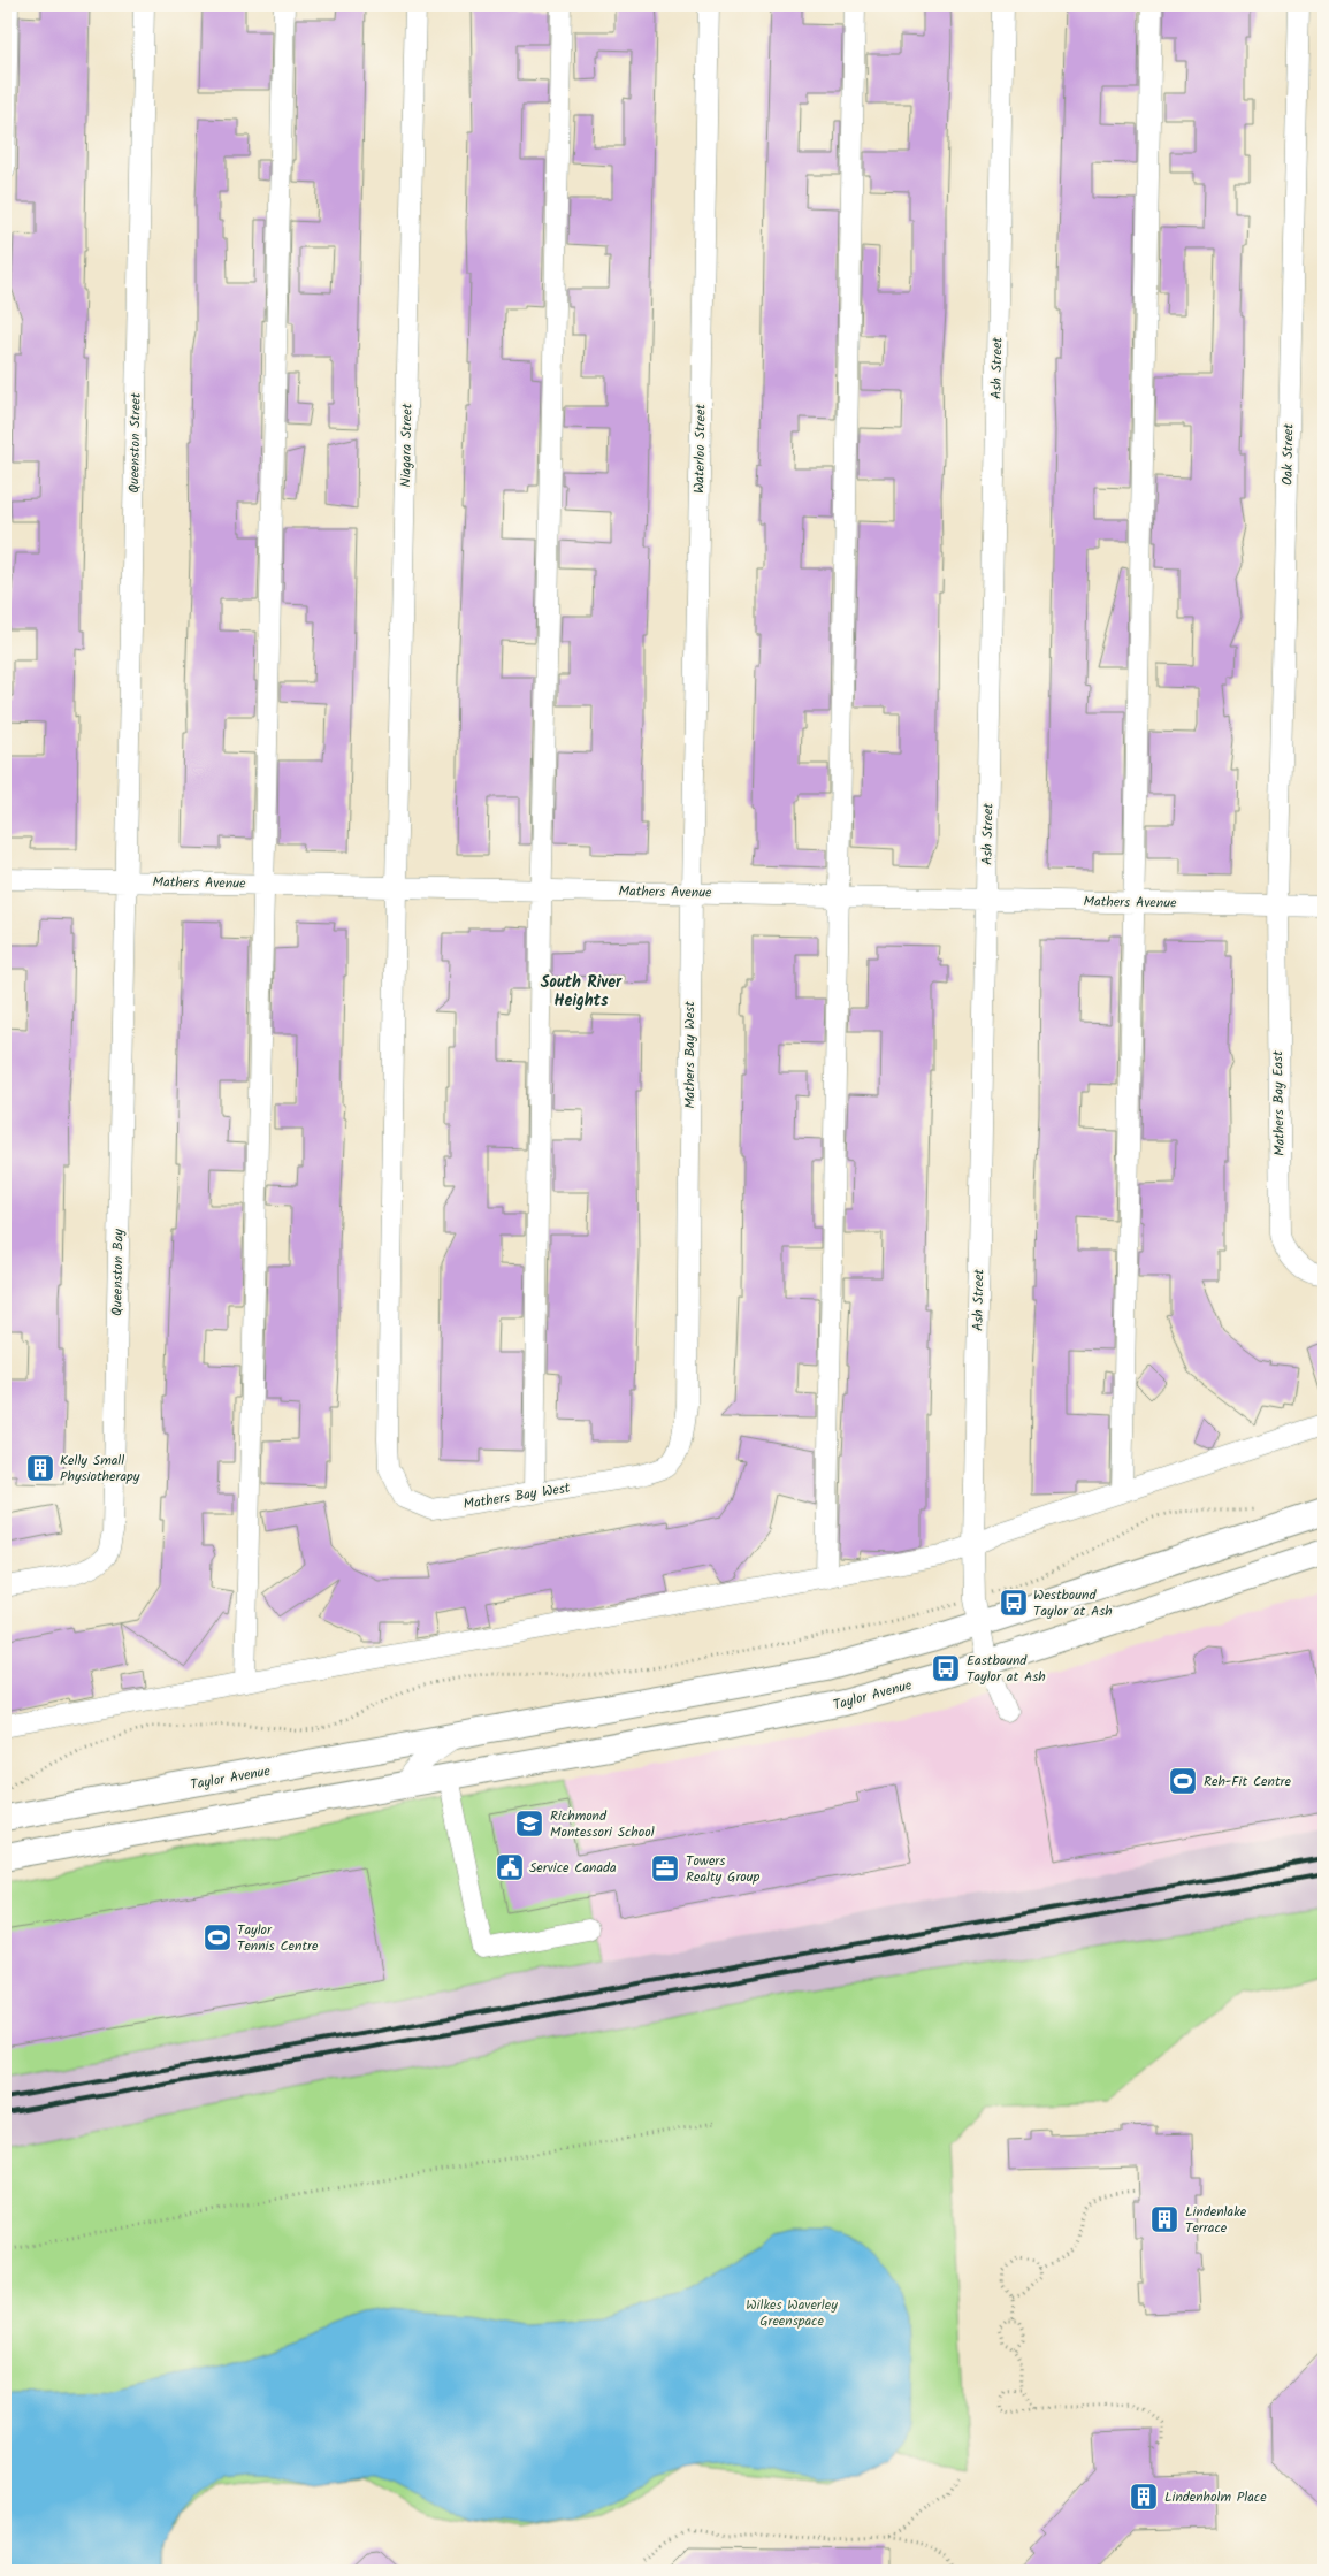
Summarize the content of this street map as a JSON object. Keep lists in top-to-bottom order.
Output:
{
  "streets": {
    "main road": ["Taylor Avenue"],
    "street": [
      "Ash Street",
      "Queenston Street",
      "Niagara Street",
      "Waterloo Street",
      "Oak Street",
      "Mathers Avenue",
      "Mathers Bay West",
      "Mathers Bay East",
      "Queenston Bay"
    ]
  },
  "crossings": [
    ["Ash Street", "Mathers Avenue"],
    ["Ash Street", "Taylor Avenue"],
    ["Queenston Street", "Mathers Avenue"],
    ["Queenston Street", "Queenston Bay"],
    ["Niagara Street", "Mathers Avenue"],
    ["Niagara Street", "Mathers Bay West"],
    ["Waterloo Street", "Mathers Avenue"],
    ["Waterloo Street", "Mathers Bay West"],
    ["Oak Street", "Mathers Avenue"],
    ["Oak Street", "Mathers Bay East"],
    ["Mathers Avenue", "Mathers Bay West"],
    ["Mathers Avenue", "Mathers Bay East"],
    ["Mathers Avenue", "Queenston Bay"]
  ],
  "districts": ["South River Heights"],
  "parks": ["Wilkes Waverley Greenspace"],
  "places": {
    "building": ["Kelly Small Physiotherapy", "Lindenlake Terrace", "Lindenholm Place"],
    "bus stop": ["Westbound Taylor at Ash", "Eastbound Taylor at Ash"],
    "sports": ["Reh-Fit Centre", "Taylor Tennis Centre"],
    "school or university": ["Richmond Montessori School"],
    "public building": ["Service Canada"],
    "office": ["Towers Realty Group"]
  }
}
